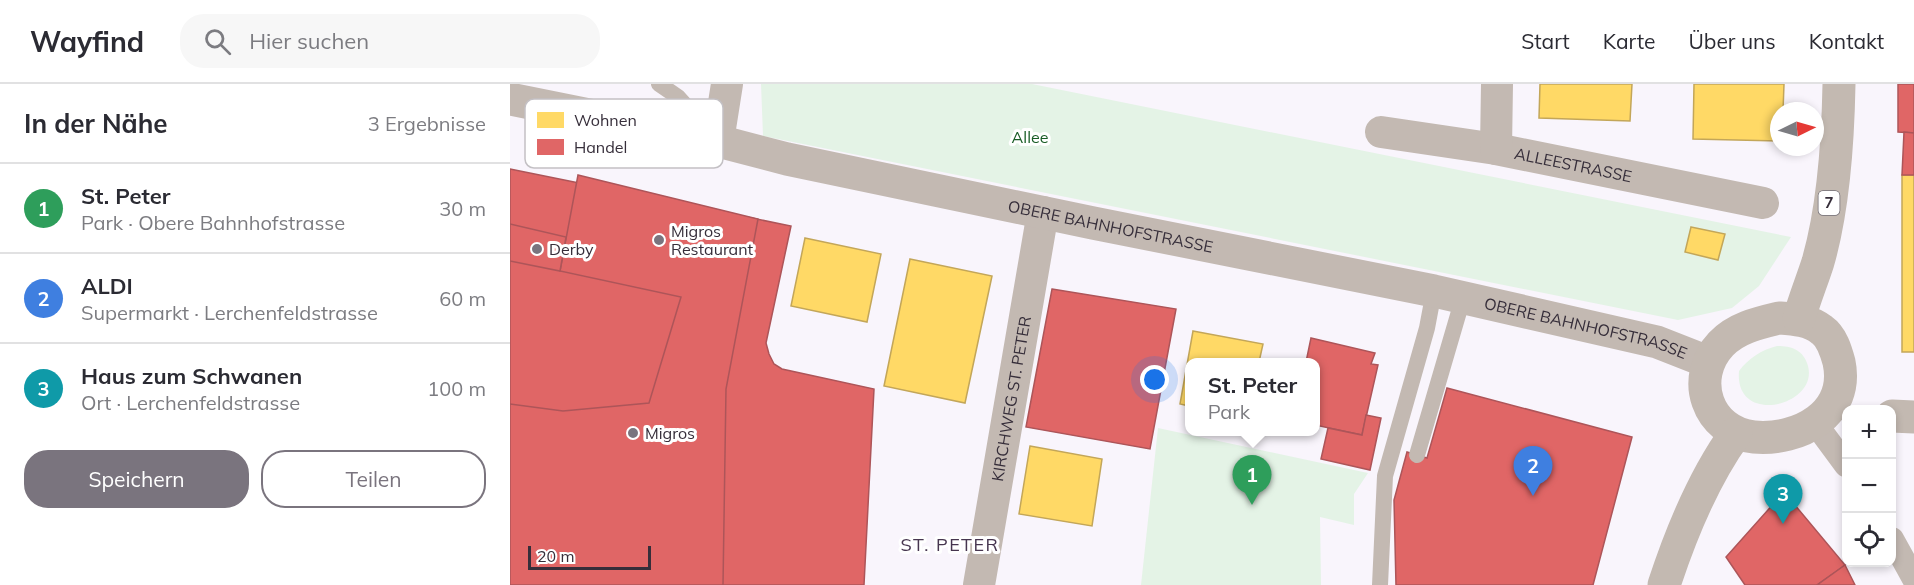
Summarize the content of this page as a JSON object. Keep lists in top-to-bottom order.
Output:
{
  "streets": {
    "main road": ["7"],
    "street": ["ALLEESTRASSE", "OBERE BAHNHOFSTRASSE", "KIRCHWEG ST. PETER"]
  },
  "crossings": [
    ["7", "OBERE BAHNHOFSTRASSE"],
    ["OBERE BAHNHOFSTRASSE", "KIRCHWEG ST. PETER"]
  ],
  "districts": ["ST. PETER"],
  "parks": ["Allee"],
  "places": ["Migros Restaurant", "Derby", "Migros"],
  "legend": ["Wohnen", "Handel"],
  "scale_bar": "20 m",
  "north": "right",
  "page": {
    "header": "Wayfind",
    "search": "Hier suchen",
    "nav": [
      "Start",
      "Karte",
      "Über uns",
      "Kontakt"
    ],
    "heading": ["In der Nähe", "3 Ergebnisse"],
    "list": [
      {
        "mark": "1",
        "name": "St. Peter",
        "note": "Park · Obere Bahnhofstrasse",
        "value": "30 m"
      },
      {
        "mark": "2",
        "name": "ALDI",
        "note": "Supermarkt · Lerchenfeldstrasse",
        "value": "60 m"
      },
      {
        "mark": "3",
        "name": "Haus zum Schwanen",
        "note": "Ort · Lerchenfeldstrasse",
        "value": "100 m"
      }
    ],
    "popup": ["St. Peter", "Park"],
    "map_buttons": ["+", "−"],
    "buttons": ["Speichern", "Teilen"],
    "pins": ["2", "1", "3"],
    "scale": "20 m"
  }
}
